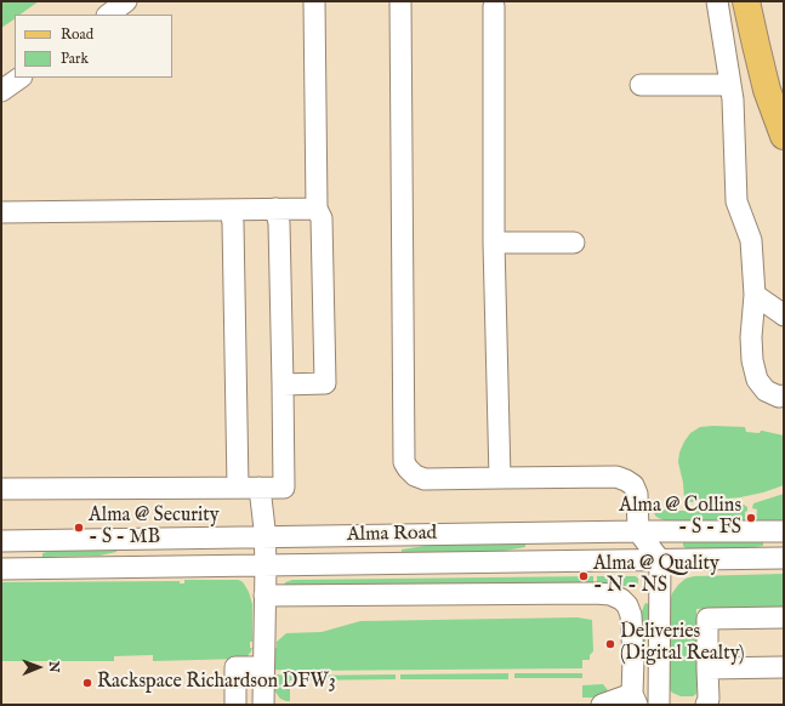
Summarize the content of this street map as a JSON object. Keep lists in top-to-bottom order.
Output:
{
  "streets": {
    "street": ["Alma Road"]
  },
  "places": [
    "Alma @ Collins - S - FS",
    "Alma @ Security - S - MB",
    "Alma @ Quality - N - NS",
    "Deliveries (Digital Realty)",
    "Rackspace Richardson DFW3"
  ],
  "legend": ["Road", "Park"],
  "north": "right"
}
